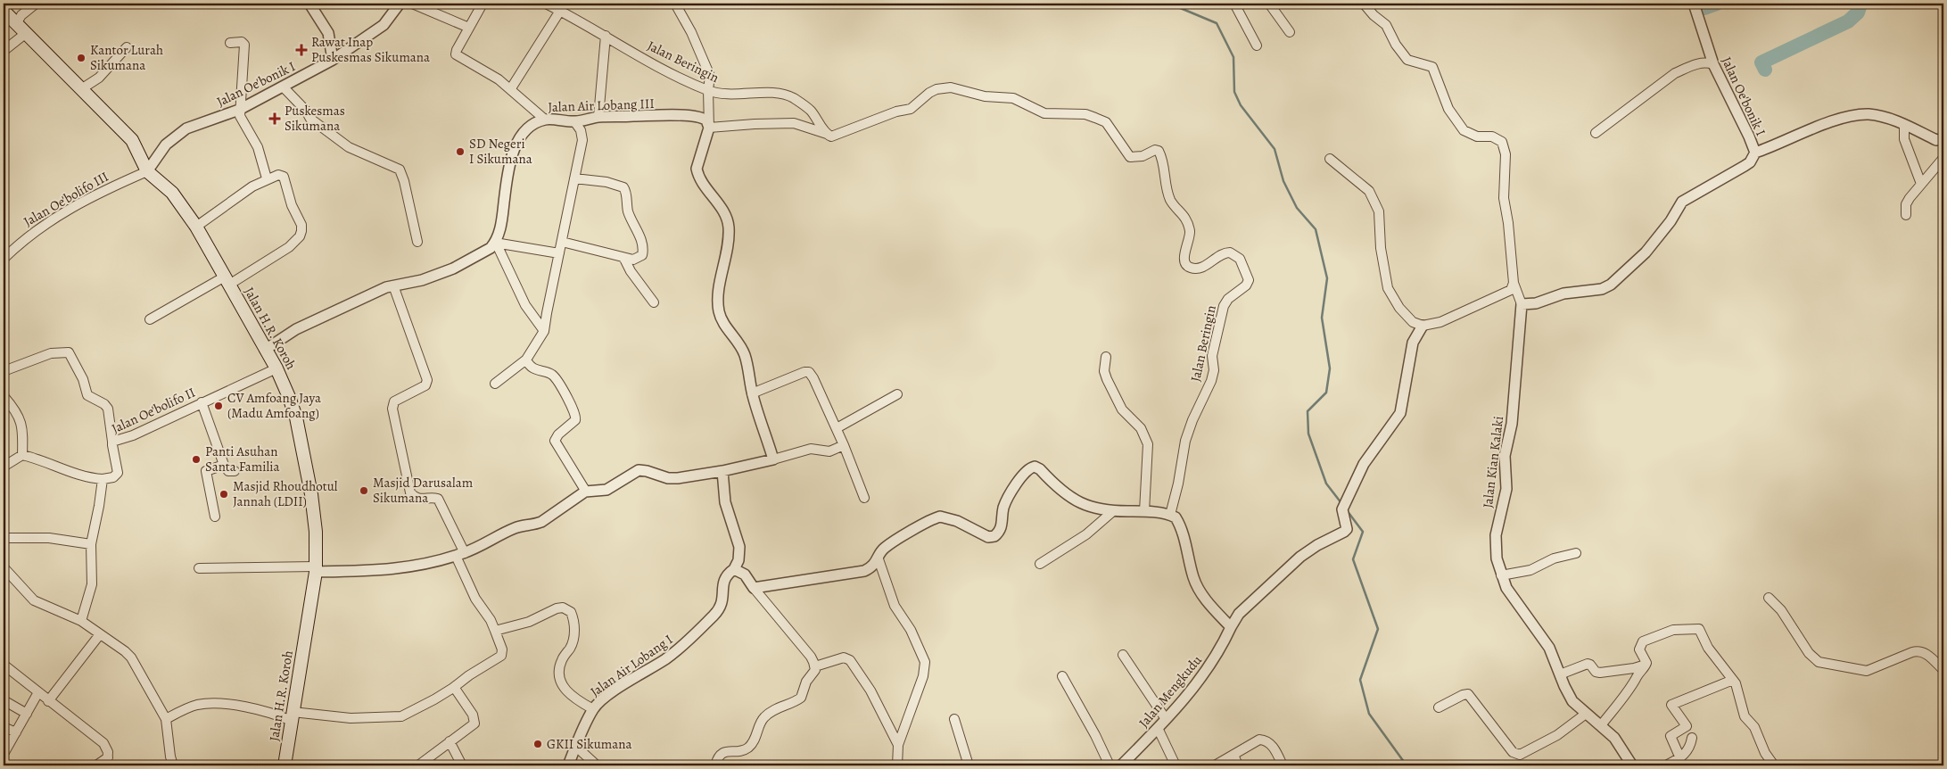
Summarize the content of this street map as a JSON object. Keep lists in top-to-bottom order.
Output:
{
  "streets": {
    "main road": ["Jalan H.R. Koroh"],
    "street": [
      "Jalan Beringin",
      "Jalan Oe'bonik I",
      "Jalan Air Lobang III",
      "Jalan Oe'bolifo III",
      "Jalan Oe'bolifo II",
      "Jalan Kian Kalaki",
      "Jalan Air Lobang I",
      "Jalan Mengkudu"
    ]
  },
  "crossings": [
    ["Jalan Oe'bonik I", "Jalan Oe'bolifo III"],
    ["Jalan Oe'bonik I", "Jalan H.R. Koroh"],
    ["Jalan Oe'bonik I", "Jalan Kian Kalaki"],
    ["Jalan Oe'bolifo III", "Jalan H.R. Koroh"],
    ["Jalan H.R. Koroh", "Jalan Oe'bolifo II"]
  ],
  "places": {
    "health": ["Rawat Inap Puskesmas Sikumana", "Puskesmas Sikumana"],
    "other": [
      "Kantor Lurah Sikumana",
      "SD Negeri I Sikumana",
      "CV Amfoang Jaya (Madu Amfoang)",
      "Panti Asuhan Santa Familia",
      "Masjid Darusalam Sikumana",
      "Masjid Rhoudhotul Jannah (LDII)",
      "GKII Sikumana"
    ]
  }
}
